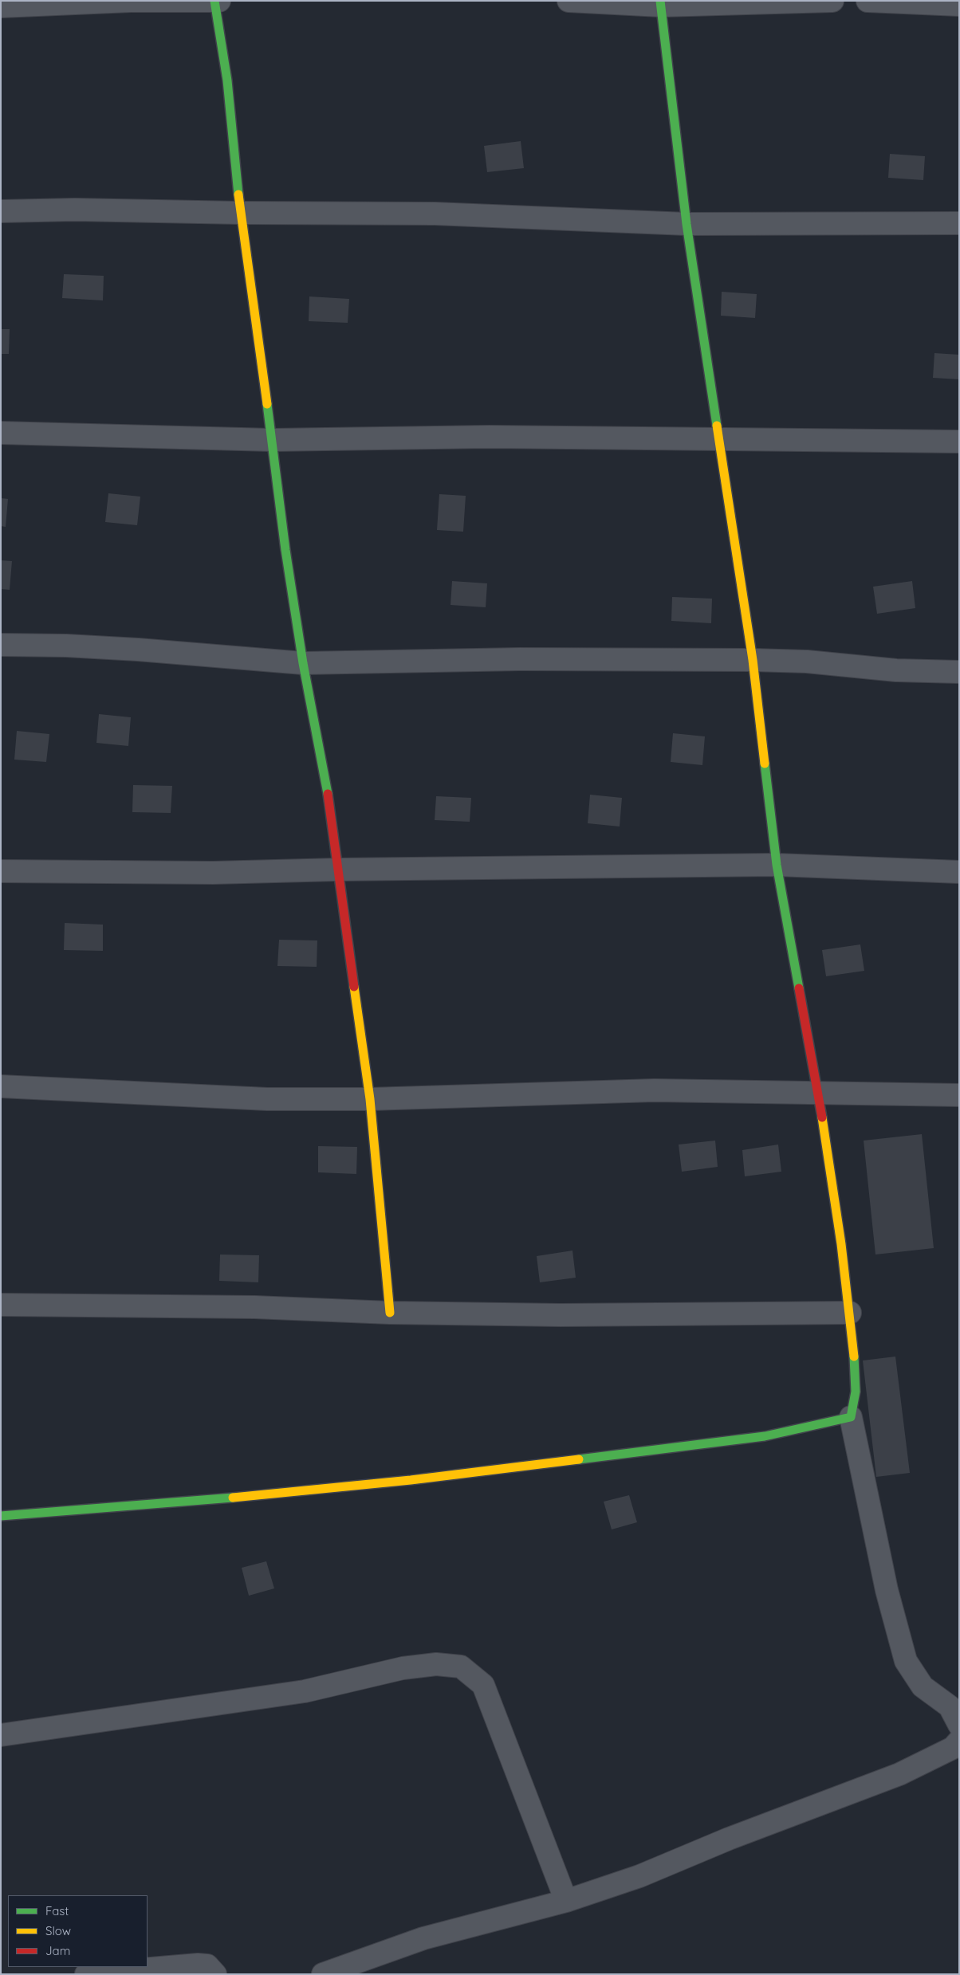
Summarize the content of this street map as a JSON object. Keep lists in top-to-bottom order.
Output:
{
  "legend": ["Fast", "Slow", "Jam"]
}
